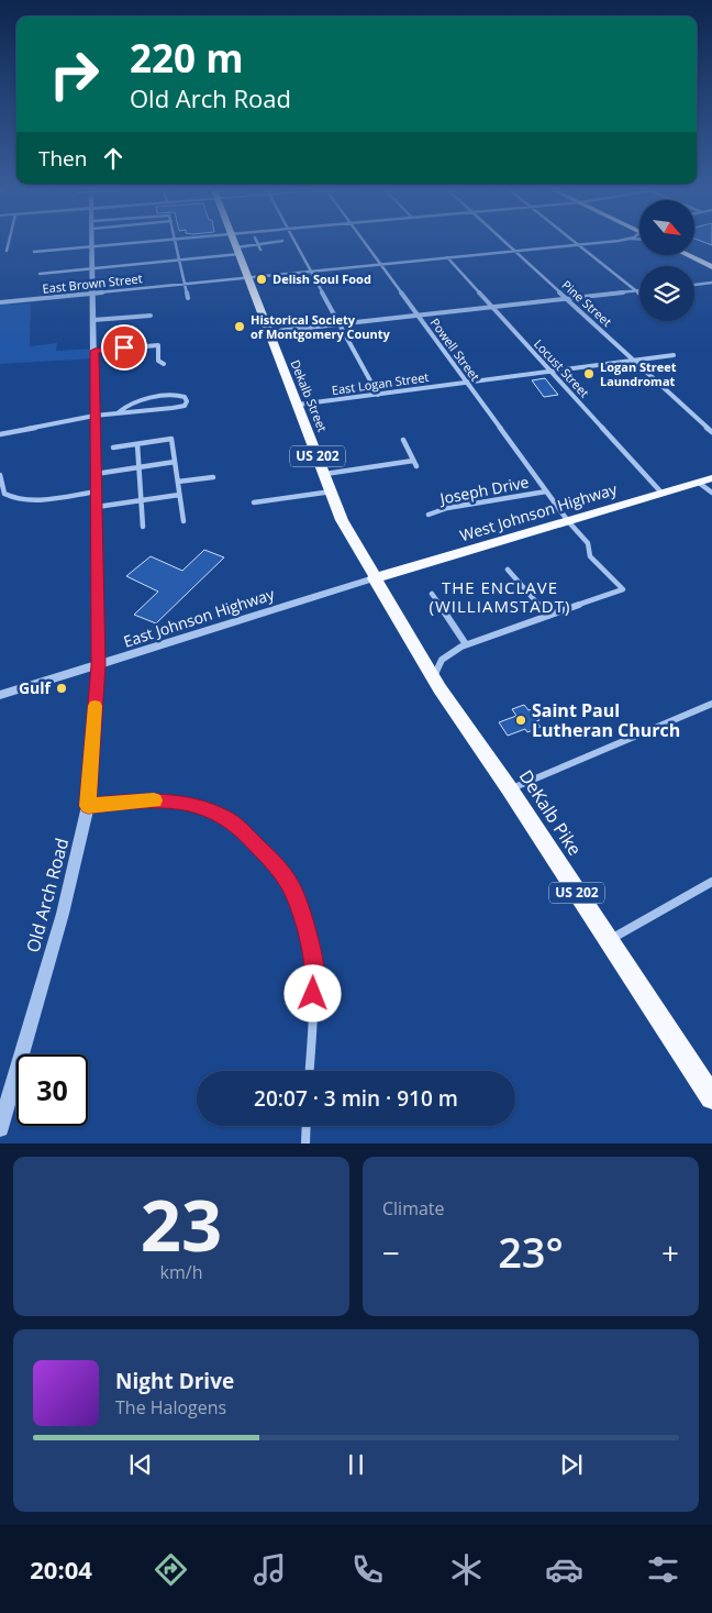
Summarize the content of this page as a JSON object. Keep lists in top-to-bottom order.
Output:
{
  "streets": {
    "highway": [
      "Dekalb Street",
      "US 202",
      "West Johnson Highway",
      "DeKalb Pike"
    ],
    "street": [
      "East Brown Street",
      "Pine Street",
      "Powell Street",
      "Locust Street",
      "East Logan Street",
      "Joseph Drive",
      "East Johnson Highway",
      "Old Arch Road"
    ]
  },
  "crossings": [
    ["East Brown Street", "Pine Street"],
    ["East Brown Street", "Powell Street"],
    ["East Brown Street", "Locust Street"],
    ["East Brown Street", "Dekalb Street"],
    ["East Brown Street", "Old Arch Road"],
    ["Pine Street", "East Logan Street"],
    ["Powell Street", "East Logan Street"],
    ["Powell Street", "Joseph Drive"],
    ["Powell Street", "West Johnson Highway"],
    ["Locust Street", "East Logan Street"],
    ["Locust Street", "West Johnson Highway"],
    ["East Logan Street", "Dekalb Street"],
    ["Dekalb Street", "West Johnson Highway"],
    ["Dekalb Street", "East Johnson Highway"],
    ["Dekalb Street", "DeKalb Pike"],
    ["West Johnson Highway", "East Johnson Highway"],
    ["West Johnson Highway", "DeKalb Pike"],
    ["East Johnson Highway", "DeKalb Pike"],
    ["East Johnson Highway", "Old Arch Road"]
  ],
  "districts": ["THE ENCLAVE (WILLIAMSTADT)"],
  "places": [
    "Delish Soul Food",
    "Historical Society of Montgomery County",
    "Logan Street Laundromat",
    "Gulf",
    "Saint Paul Lutheran Church"
  ],
  "north": "bottom right",
  "page": {
    "turn": ["220 m", "Old Arch Road"],
    "then": "Then",
    "limit": "30",
    "trip": "20:07 · 3 min · 910 m",
    "tile": [
      ["23", "km/h"],
      "Climate"
    ],
    "heat": ["−", "23°", "+"],
    "song": ["Night Drive", "The Halogens"],
    "tabs": "20:04"
  }
}
